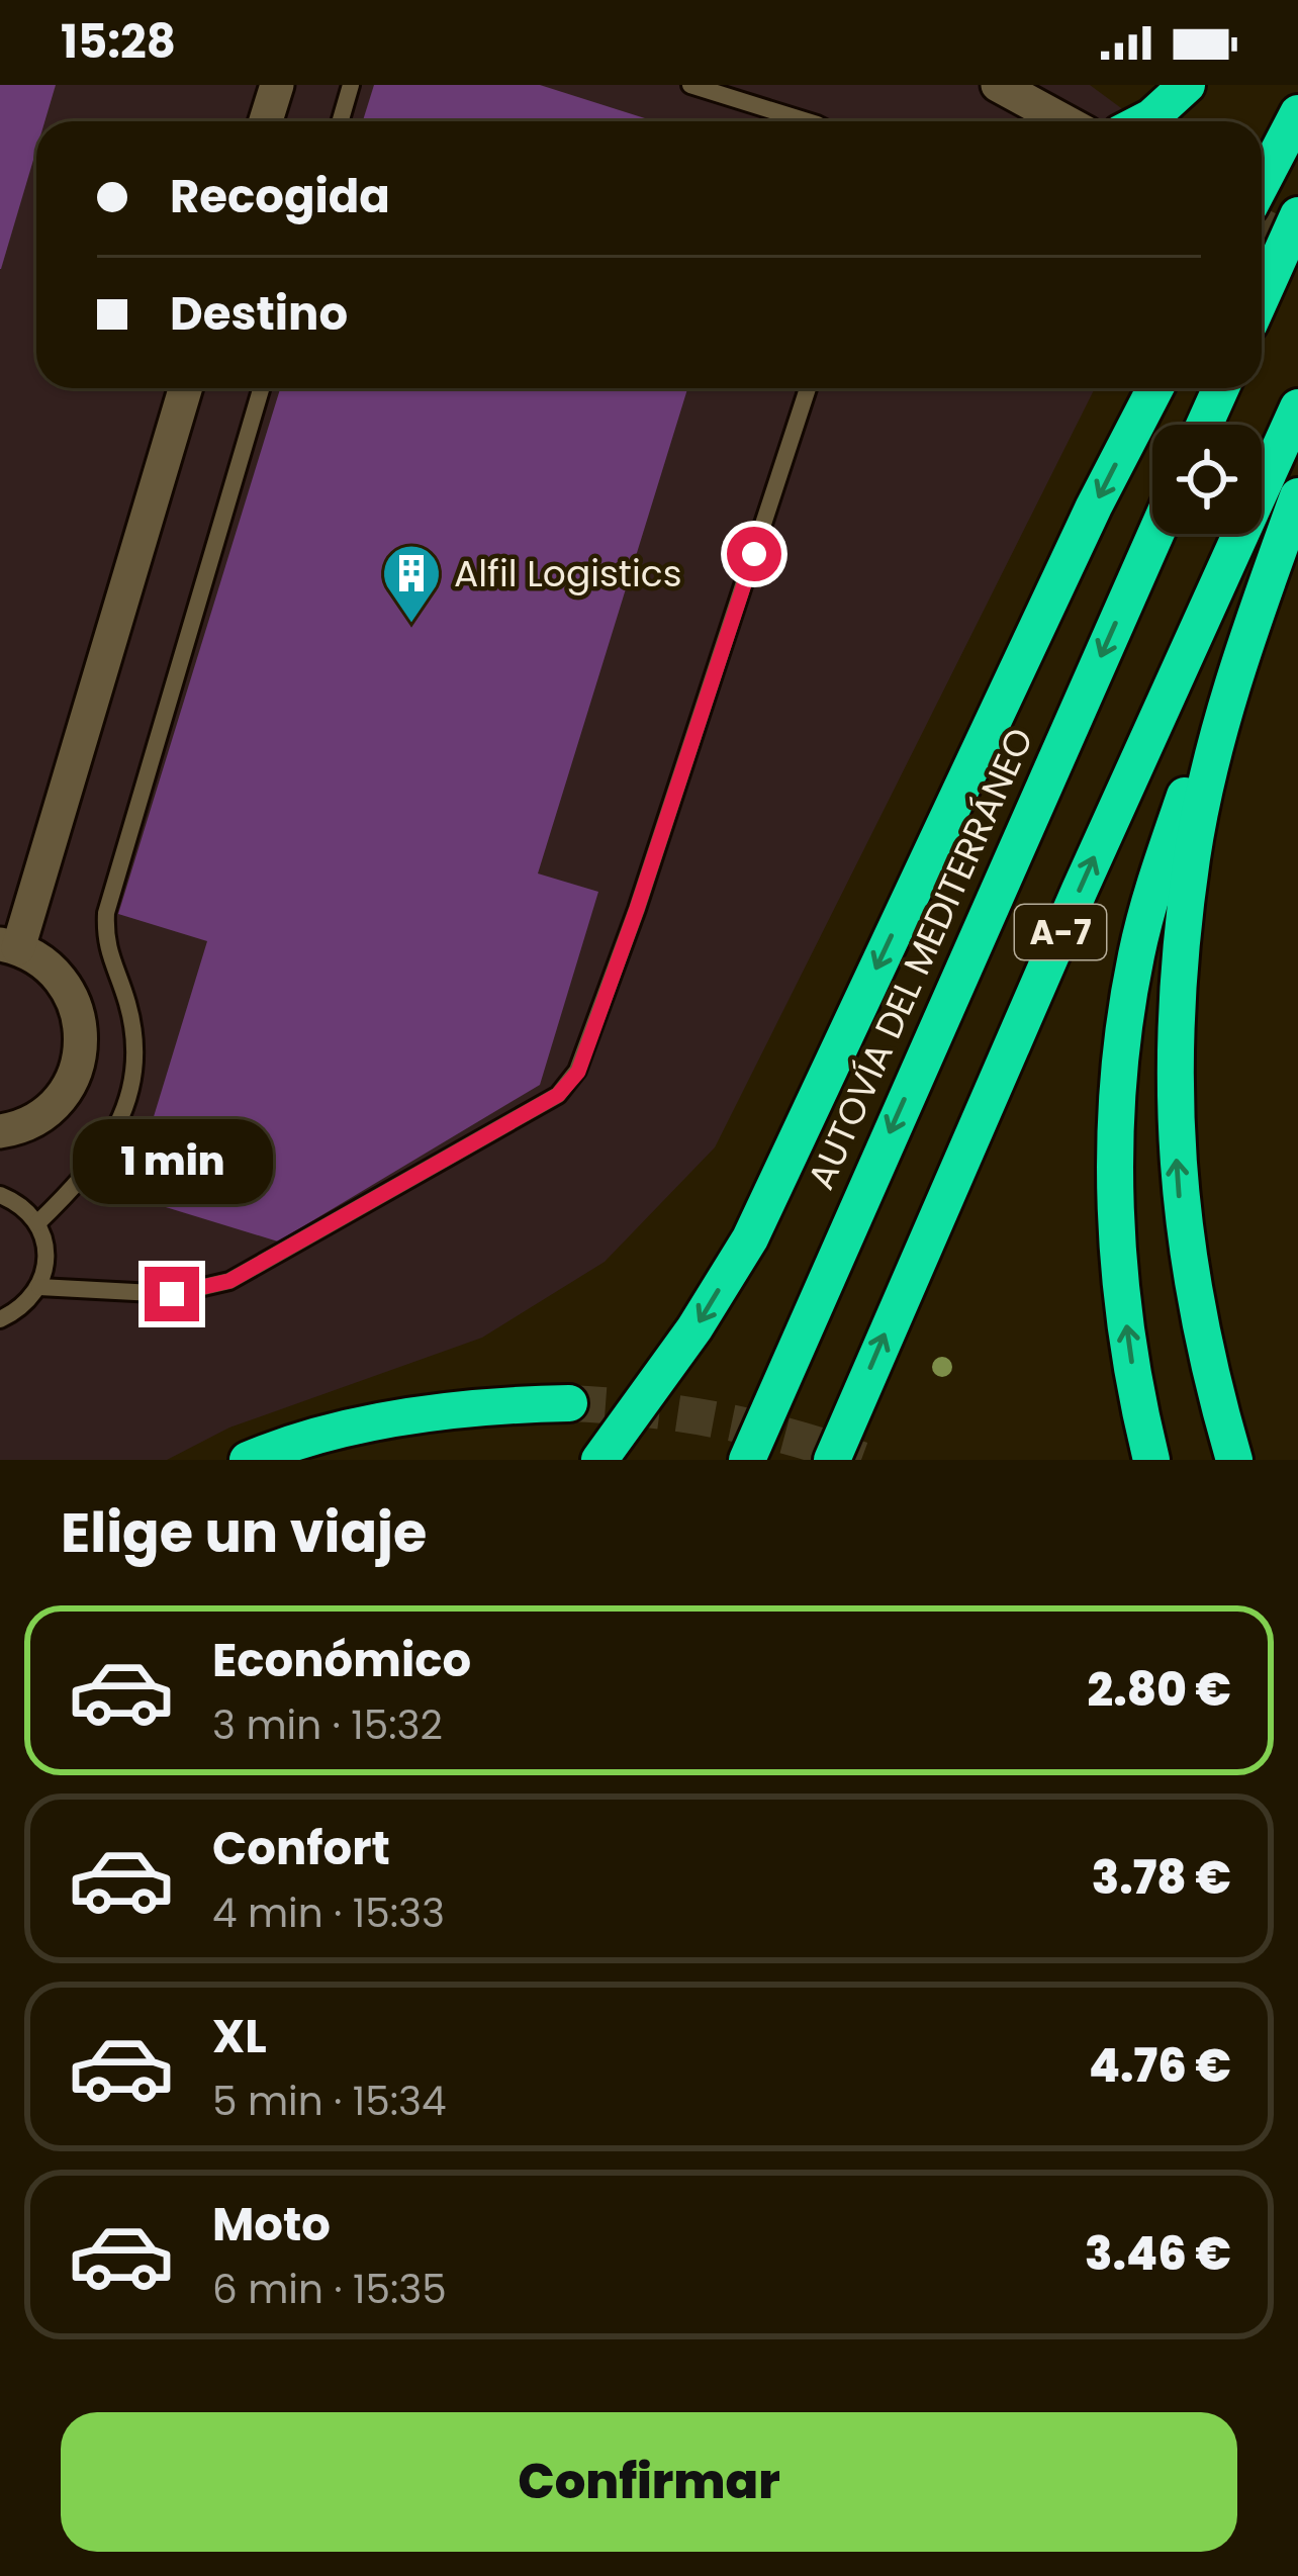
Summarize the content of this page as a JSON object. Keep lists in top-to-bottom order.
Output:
{
  "streets": {
    "highway": ["A-7", "AUTOVÍA DEL MEDITERRÁNEO"]
  },
  "places": {
    "building": ["Alfil Logistics"]
  },
  "page": {
    "status": "15:28",
    "banner": ["Recogida", "Destino"],
    "bubble": "1 min",
    "heading": "Elige un viaje",
    "list": [
      {
        "name": "Económico",
        "note": "3 min · 15:32",
        "value": "2.80 €"
      },
      {
        "name": "Confort",
        "note": "4 min · 15:33",
        "value": "3.78 €"
      },
      {
        "name": "XL",
        "note": "5 min · 15:34",
        "value": "4.76 €"
      },
      {
        "name": "Moto",
        "note": "6 min · 15:35",
        "value": "3.46 €"
      }
    ],
    "buttons": "Confirmar"
  }
}
